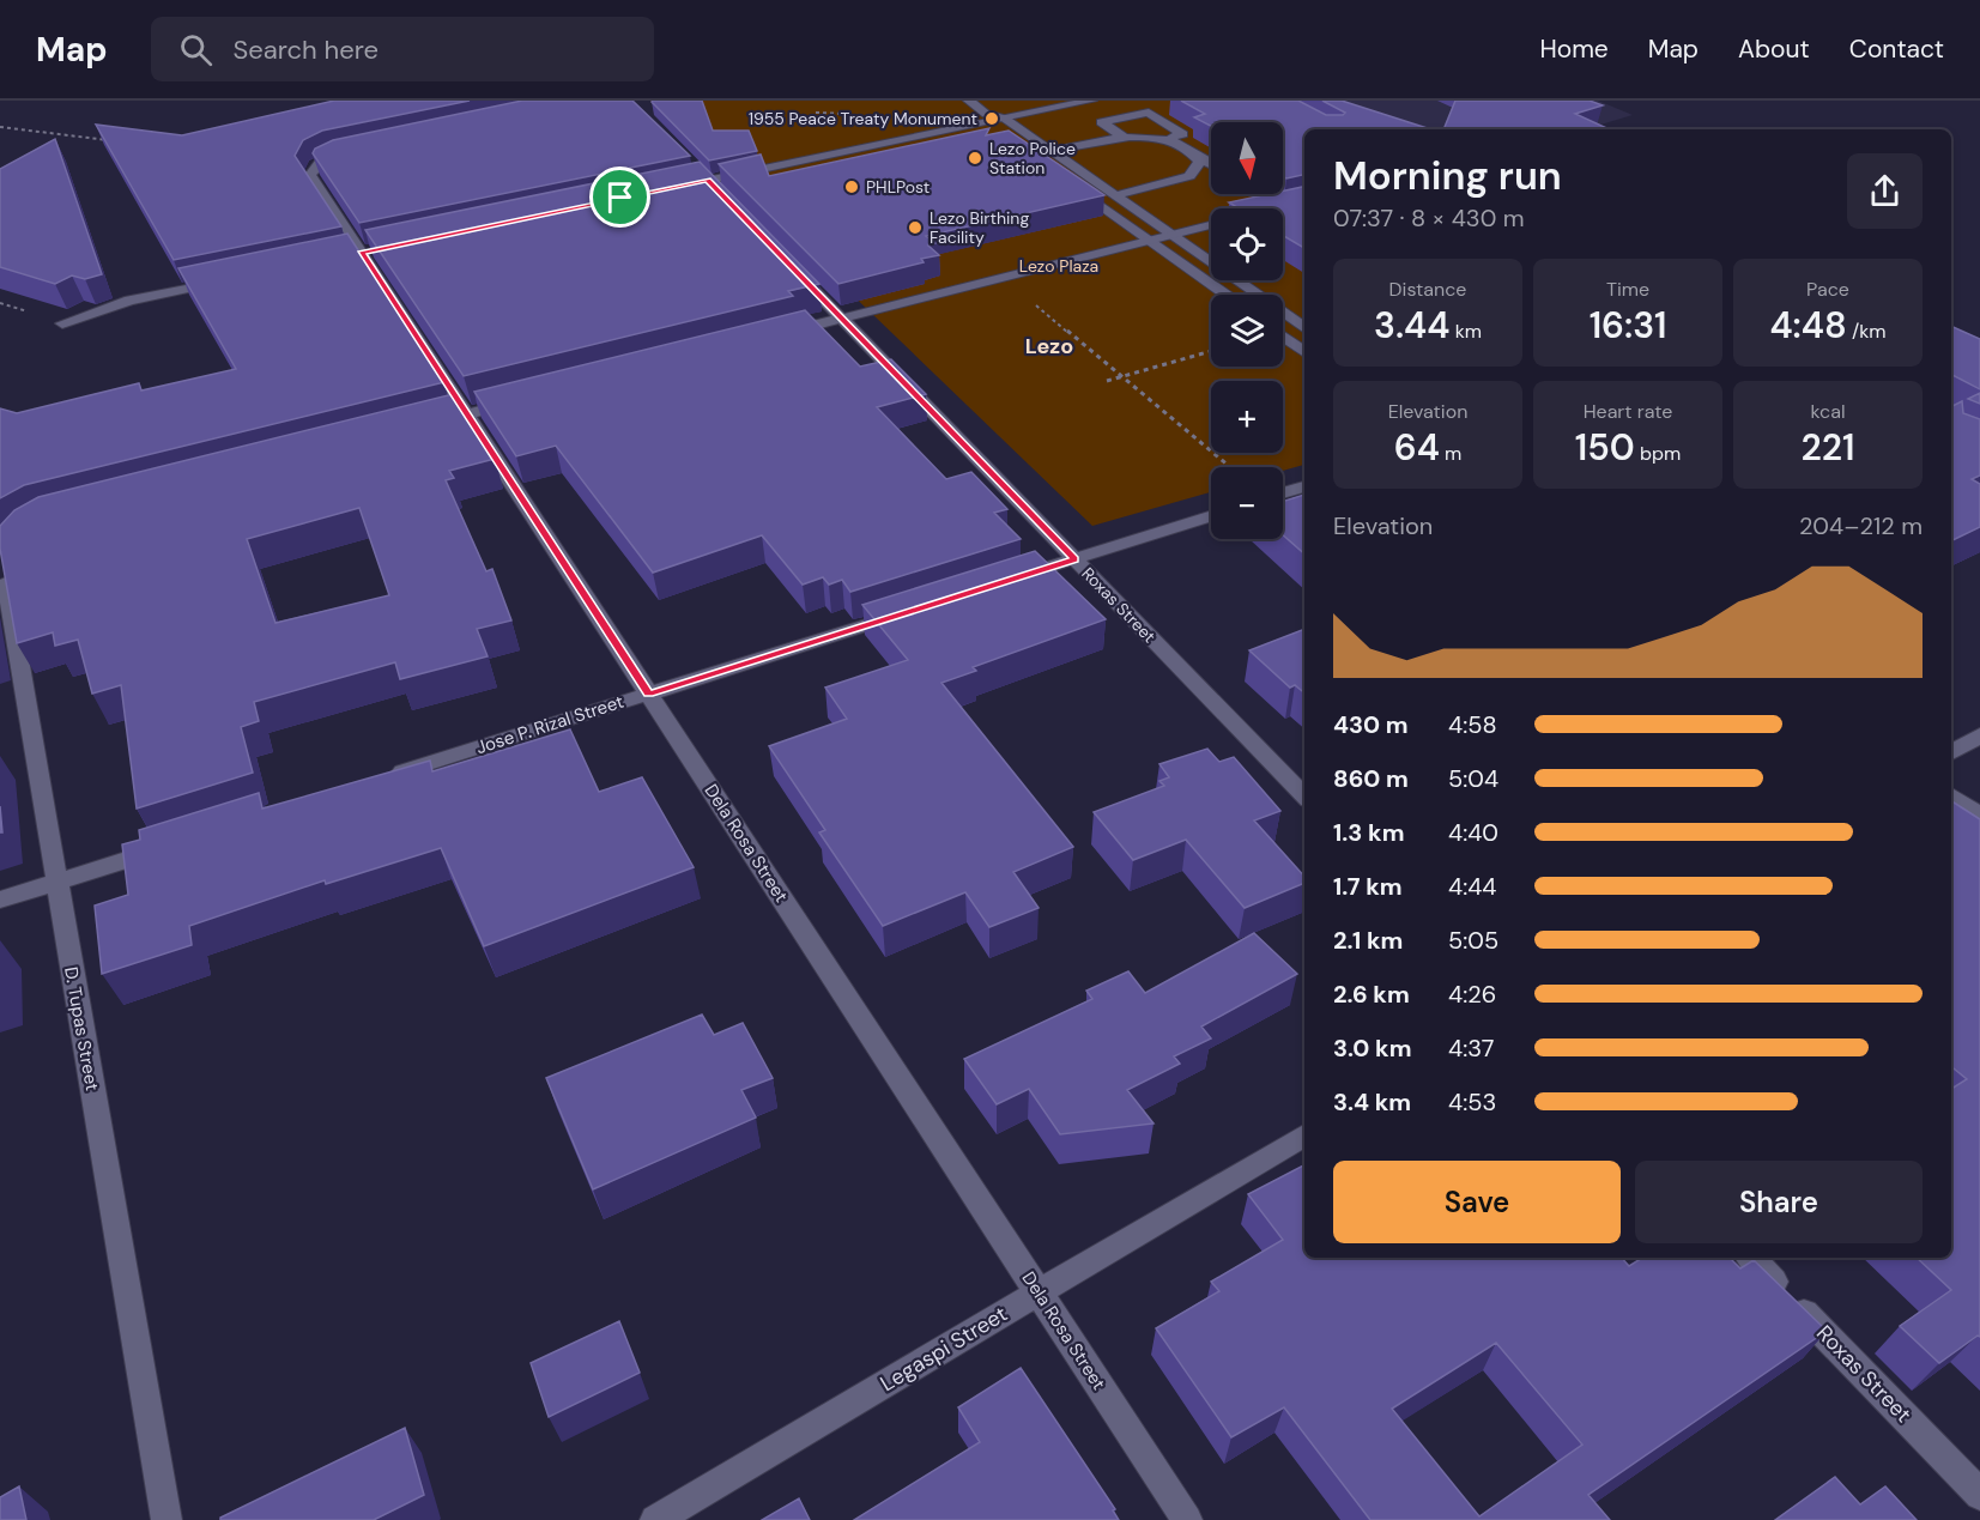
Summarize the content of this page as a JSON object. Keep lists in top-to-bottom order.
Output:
{
  "streets": {
    "street": [
      "Roxas Street",
      "Jose P. Rizal Street",
      "Dela Rosa Street",
      "D. Tupas Street",
      "Legaspi Street"
    ]
  },
  "crossings": [
    ["Jose P. Rizal Street", "Dela Rosa Street"],
    ["Dela Rosa Street", "Legaspi Street"]
  ],
  "districts": ["Lezo"],
  "parks": ["Lezo Plaza"],
  "places": [
    "1955 Peace Treaty Monument",
    "Lezo Police Station",
    "PHLPost",
    "Lezo Birthing Facility"
  ],
  "north": "bottom",
  "page": {
    "header": "Map",
    "search": "Search here",
    "nav": [
      "Home",
      "Map",
      "About",
      "Contact"
    ],
    "map_buttons": ["+", "−"],
    "heading": ["Morning run", "07:37 · 8 × 430 m"],
    "stats": [
      ["Distance", "3.44 km"],
      ["Time", "16:31"],
      ["Pace", "4:48 /km"],
      ["Elevation", "64 m"],
      ["Heart rate", "150 bpm"],
      ["kcal", "221"]
    ],
    "chart": ["Elevation", "204–212 m"],
    "list": [
      {
        "name": "430 m",
        "note": "4:58"
      },
      {
        "name": "860 m",
        "note": "5:04"
      },
      {
        "name": "1.3 km",
        "note": "4:40"
      },
      {
        "name": "1.7 km",
        "note": "4:44"
      },
      {
        "name": "2.1 km",
        "note": "5:05"
      },
      {
        "name": "2.6 km",
        "note": "4:26"
      },
      {
        "name": "3.0 km",
        "note": "4:37"
      },
      {
        "name": "3.4 km",
        "note": "4:53"
      }
    ],
    "buttons": ["Save", "Share"]
  }
}
